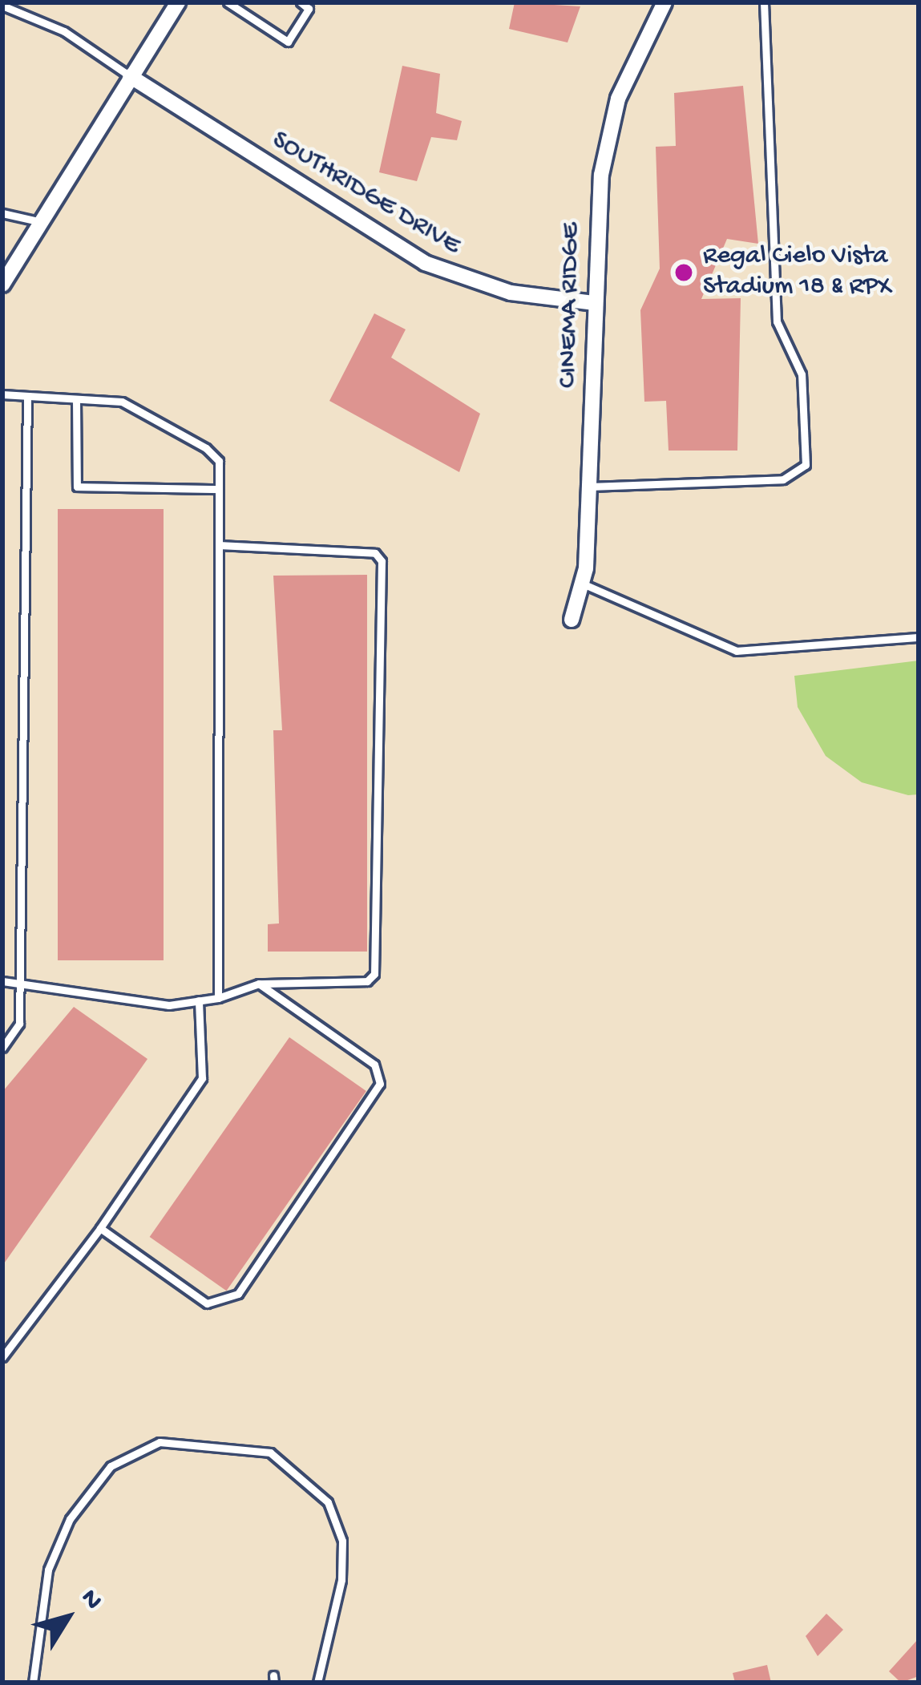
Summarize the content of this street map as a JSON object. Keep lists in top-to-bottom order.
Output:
{
  "streets": {
    "street": ["SOUTHRIDGE DRIVE", "CINEMA RIDGE"]
  },
  "crossings": [
    ["SOUTHRIDGE DRIVE", "CINEMA RIDGE"]
  ],
  "places": ["Regal Cielo Vista Stadium 18 & RPX"],
  "north": "top right"
}
